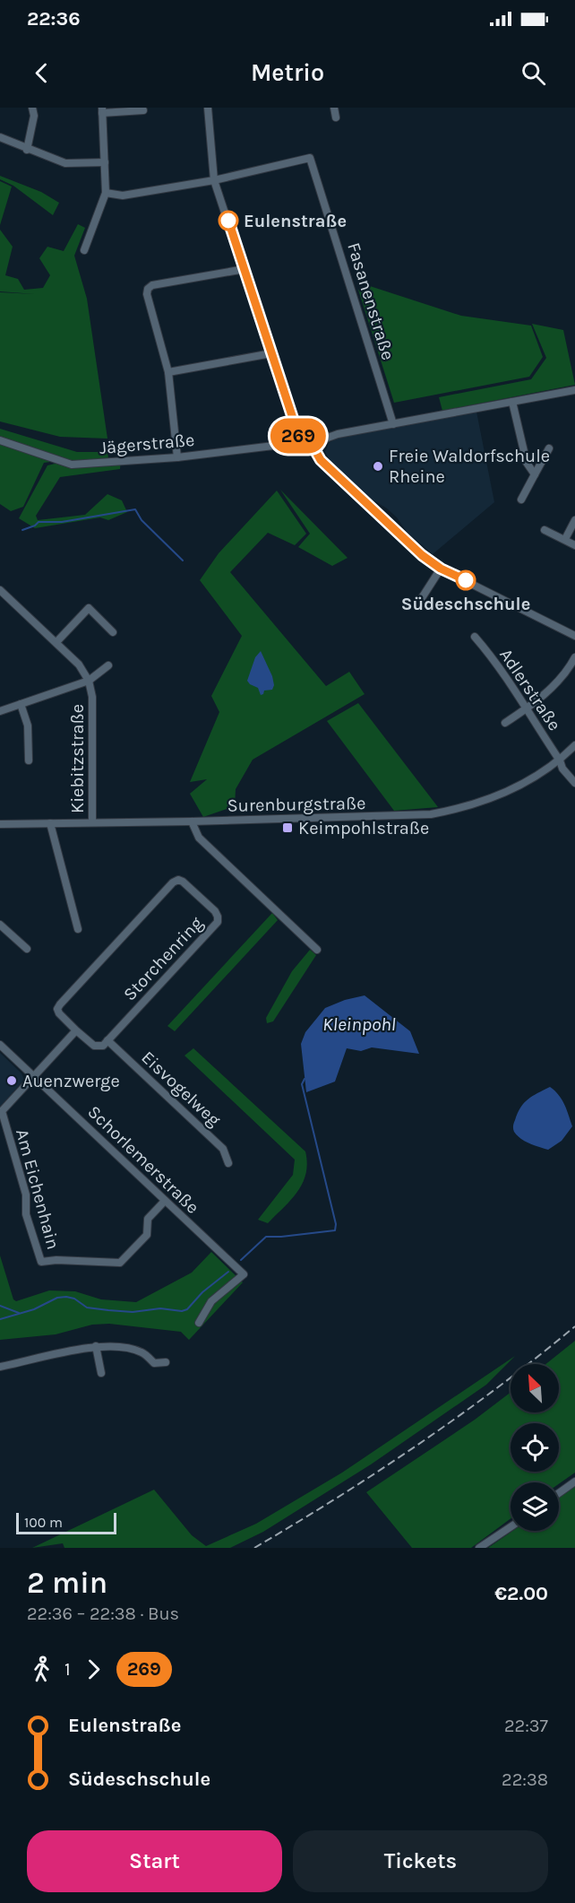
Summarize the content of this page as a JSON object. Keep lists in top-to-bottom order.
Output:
{
  "streets": {
    "street": [
      "Fasanenstraße",
      "Jägerstraße",
      "Adlerstraße",
      "Kiebitzstraße",
      "Surenburgstraße",
      "Storchenring",
      "Eisvogelweg",
      "Schorlemerstraße",
      "Am Eichenhain"
    ]
  },
  "crossings": [
    ["Adlerstraße", "Surenburgstraße"],
    ["Kiebitzstraße", "Surenburgstraße"],
    ["Storchenring", "Eisvogelweg"],
    ["Schorlemerstraße", "Am Eichenhain"]
  ],
  "water": ["Kleinpohl"],
  "places": {
    "other": [
      "Eulenstraße",
      "Freie Waldorfschule Rheine",
      "Südeschschule",
      "Auenzwerge"
    ],
    "transit": ["Keimpohlstraße"]
  },
  "lines": ["bus line 269"],
  "scale_bar": "100 m",
  "north": "top left",
  "page": {
    "status": "22:36",
    "header": "Metrio",
    "on_map": "269",
    "scale": "100 m",
    "heading": ["2 min", "22:36 – 22:38 · Bus", "€2.00"],
    "legs": ["1", "269"],
    "list": [
      {
        "name": "Eulenstraße",
        "value": "22:37"
      },
      {
        "name": "Südeschschule",
        "value": "22:38"
      }
    ],
    "buttons": ["Start", "Tickets"]
  }
}
